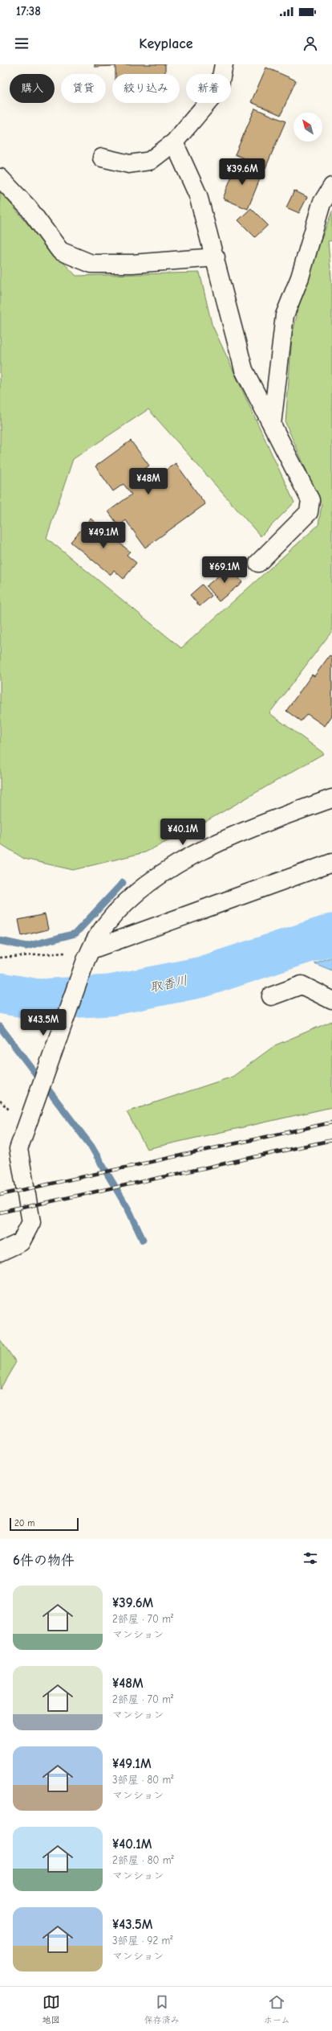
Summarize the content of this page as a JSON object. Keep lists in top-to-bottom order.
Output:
{
  "water": ["取香川"],
  "scale_bar": "20 m",
  "north": "top left",
  "page": {
    "status": "17:38",
    "header": "Keyplace",
    "chip": [
      "購入",
      "賃貸",
      "絞り込み",
      "新着"
    ],
    "price": [
      "¥39.6M",
      "¥48M",
      "¥49.1M",
      "¥69.1M",
      "¥40.1M",
      "¥43.5M"
    ],
    "scale": "20 m",
    "heading": "6件の物件",
    "list": [
      {
        "name": "¥39.6M",
        "note": "2部屋 · 70 m² · マンション"
      },
      {
        "name": "¥48M",
        "note": "2部屋 · 70 m² · マンション"
      },
      {
        "name": "¥49.1M",
        "note": "3部屋 · 80 m² · マンション"
      },
      {
        "name": "¥40.1M",
        "note": "2部屋 · 80 m² · マンション"
      },
      {
        "name": "¥43.5M",
        "note": "3部屋 · 92 m² · マンション"
      }
    ],
    "tabs": ["地図", "保存済み", "ホーム"]
  }
}
